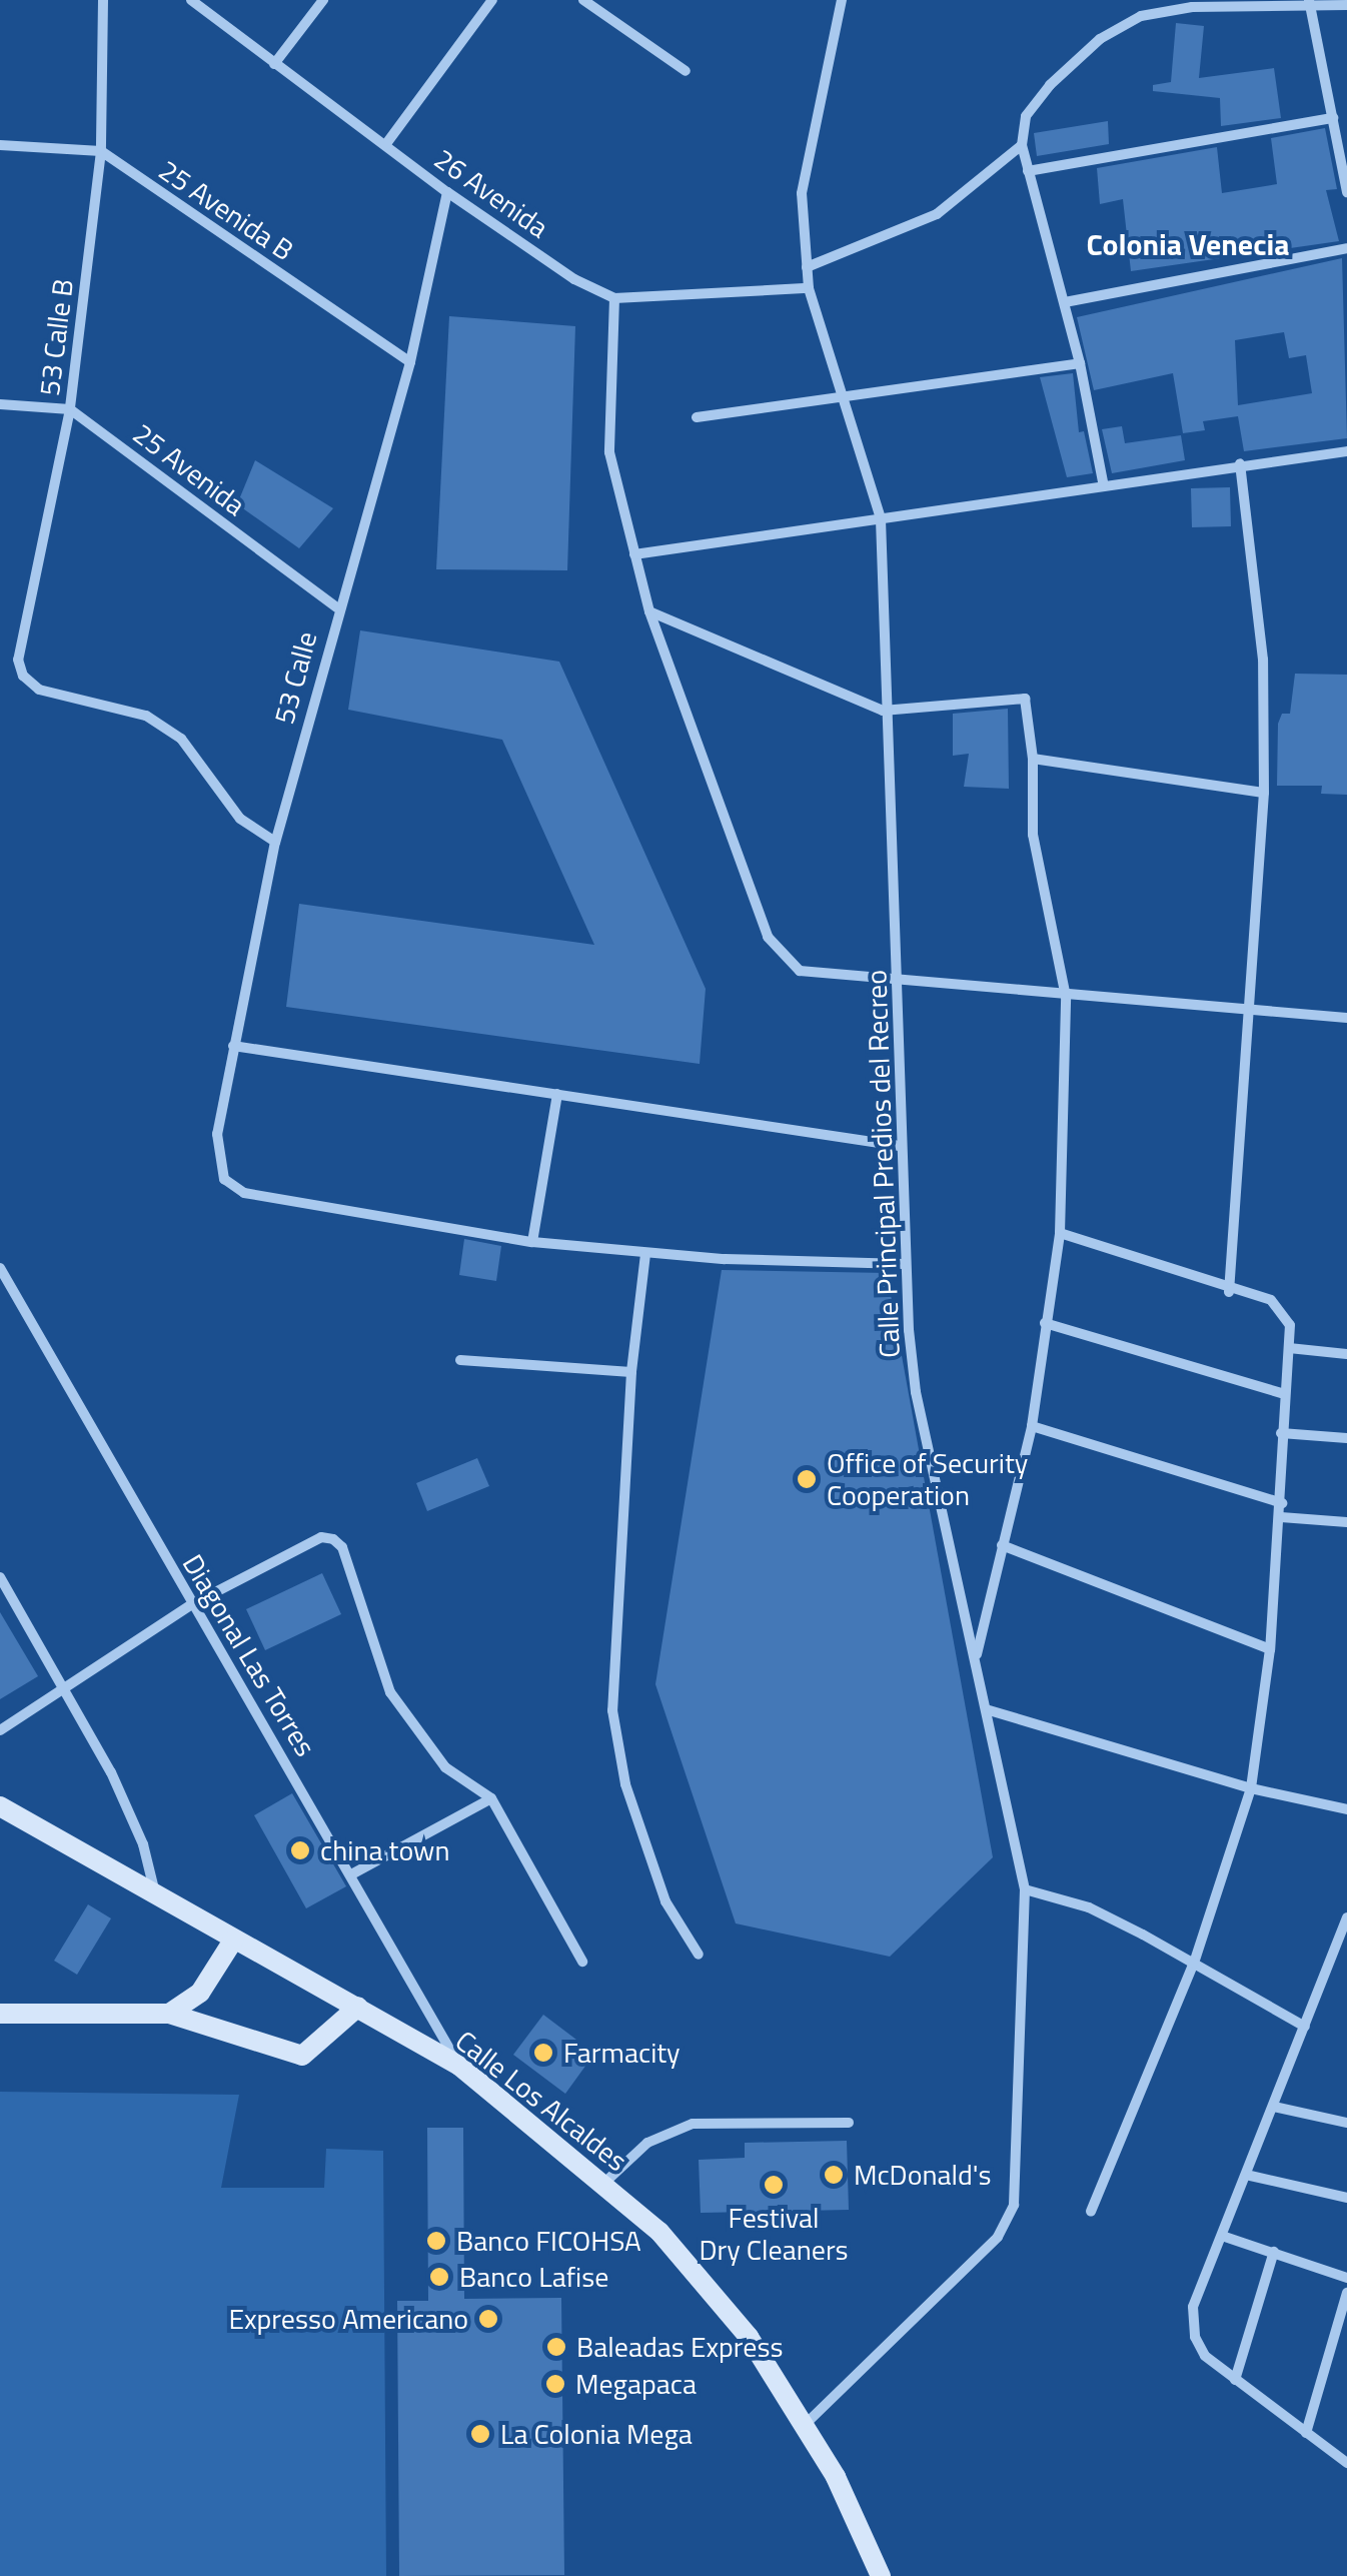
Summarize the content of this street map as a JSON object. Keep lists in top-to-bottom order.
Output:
{
  "streets": {
    "main road": ["Calle Los Alcaldes"],
    "street": [
      "26 Avenida",
      "25 Avenida B",
      "53 Calle B",
      "25 Avenida",
      "53 Calle",
      "Calle Principal Predios del Recreo",
      "Diagonal Las Torres"
    ]
  },
  "crossings": [
    ["26 Avenida", "53 Calle"],
    ["25 Avenida B", "53 Calle B"],
    ["25 Avenida B", "53 Calle"],
    ["53 Calle B", "25 Avenida"],
    ["53 Calle B", "53 Calle"],
    ["25 Avenida", "53 Calle"],
    ["Calle Principal Predios del Recreo", "Calle Los Alcaldes"],
    ["Diagonal Las Torres", "Calle Los Alcaldes"]
  ],
  "districts": ["Colonia Venecia"],
  "places": [
    "Office of Security Cooperation",
    "china town",
    "Farmacity",
    "McDonald's",
    "Festival Dry Cleaners",
    "Banco FICOHSA",
    "Banco Lafise",
    "Expresso Americano",
    "Baleadas Express",
    "Megapaca",
    "La Colonia Mega"
  ]
}
